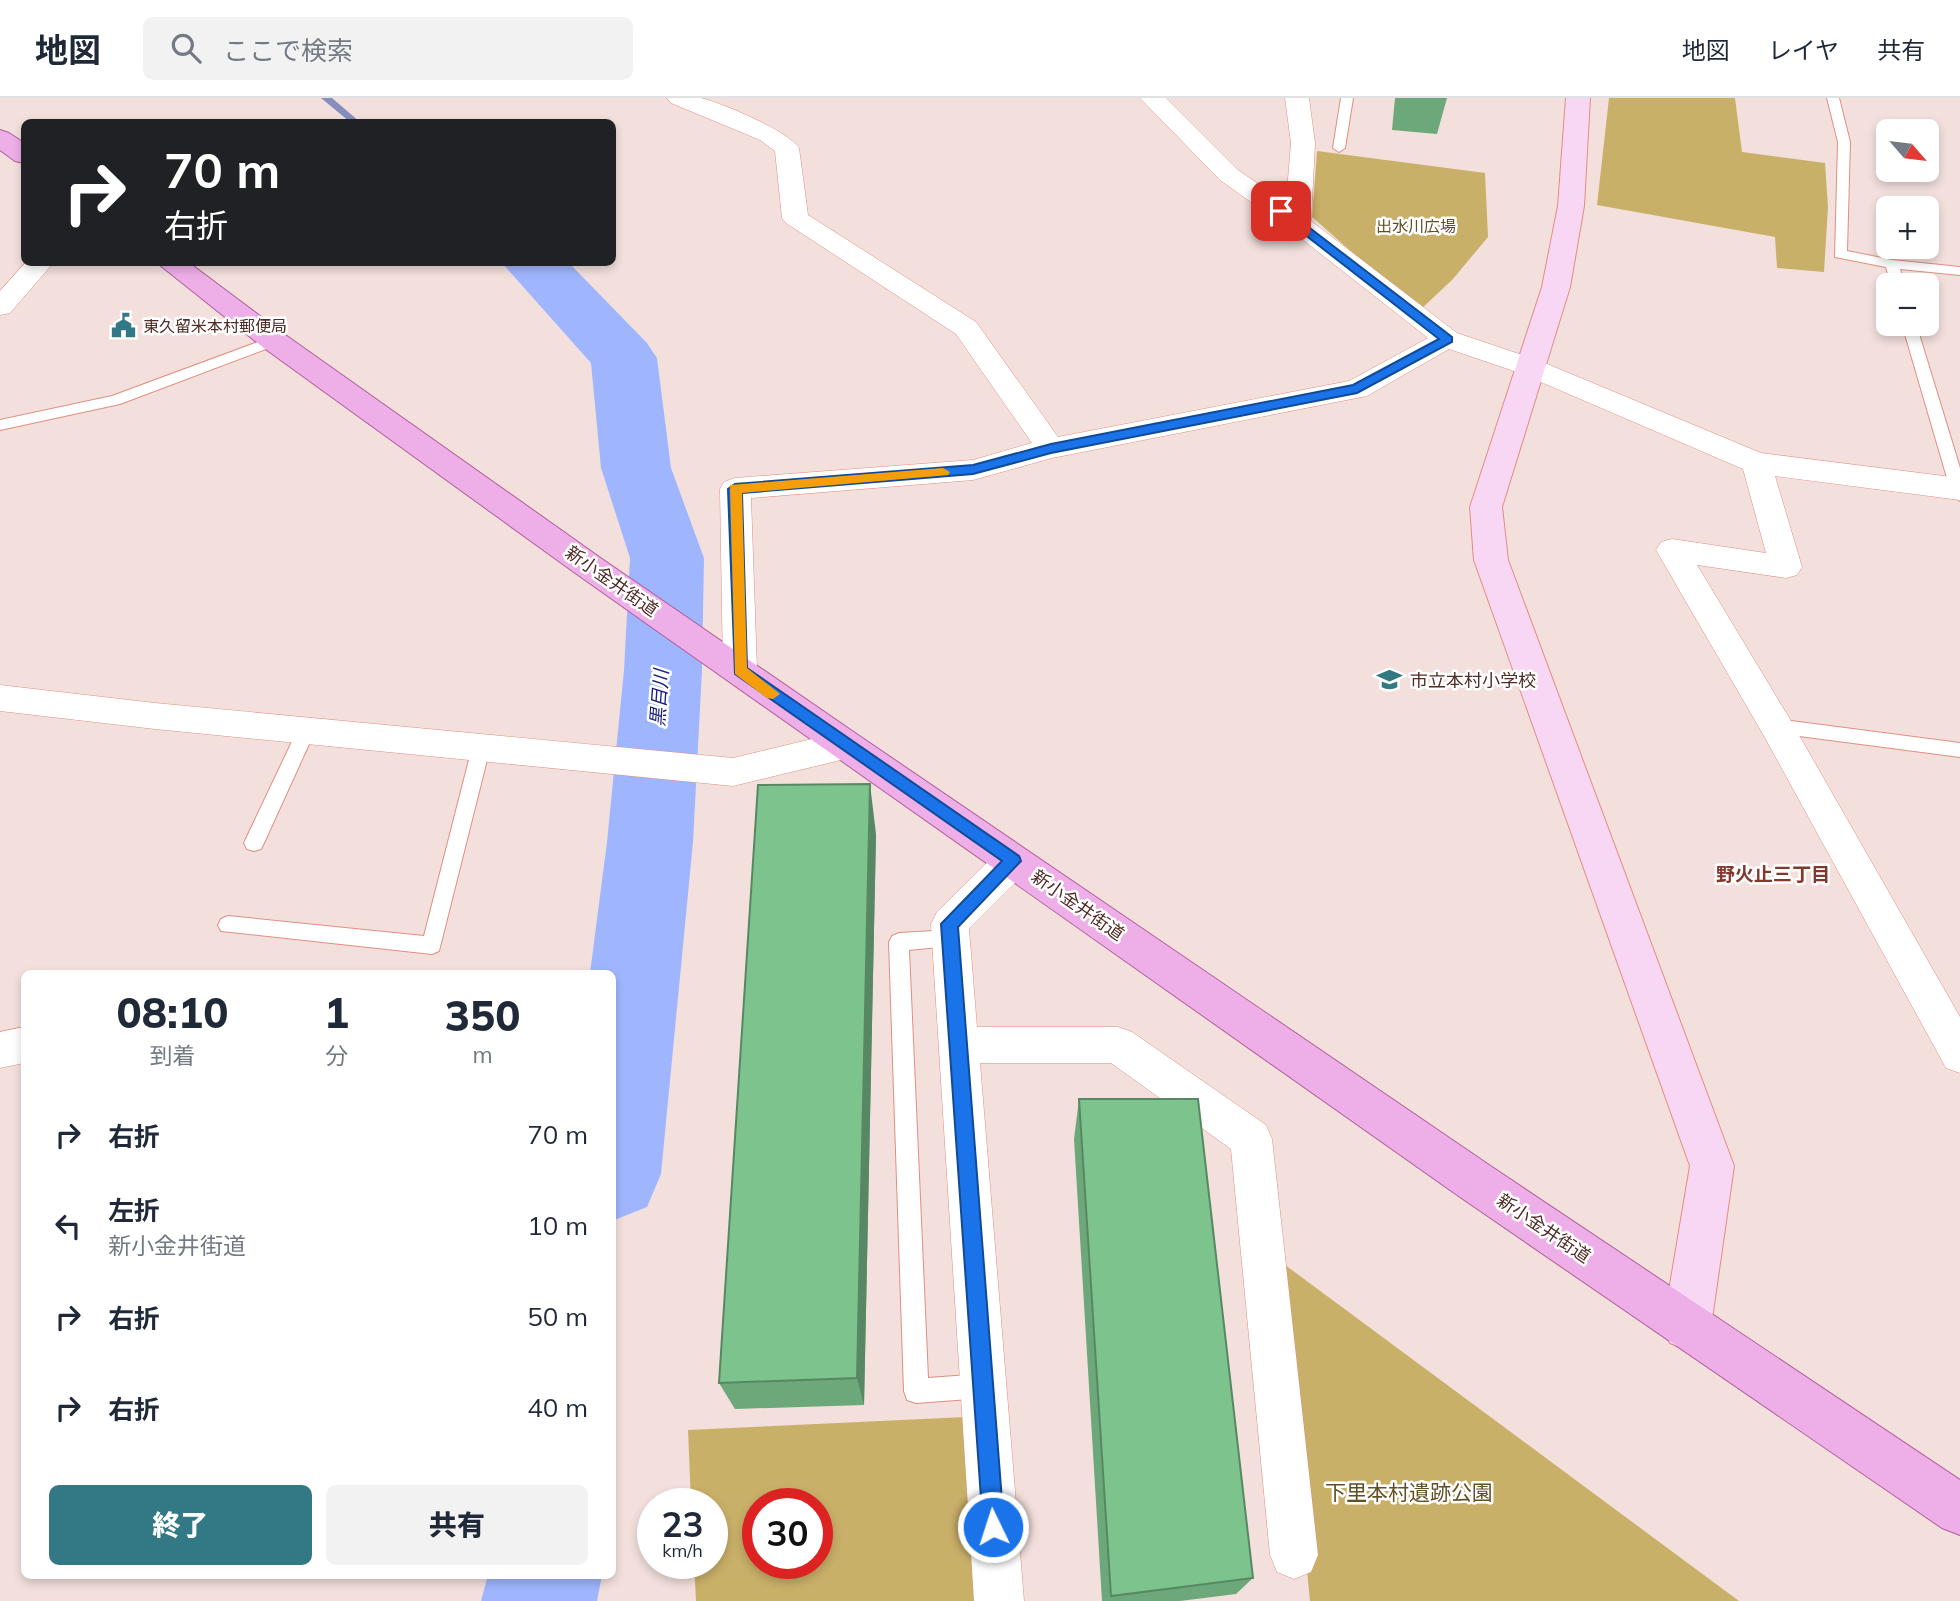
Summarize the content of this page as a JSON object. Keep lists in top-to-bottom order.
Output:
{
  "streets": {
    "main road": ["新小金井街道"]
  },
  "districts": ["野火止三丁目"],
  "water": ["黒目川"],
  "parks": ["出水川広場", "下里本村遺跡公園"],
  "places": {
    "public building": ["東久留米本村郵便局"],
    "school or university": ["市立本村小学校"]
  },
  "north": "bottom right",
  "page": {
    "header": "地図",
    "search": "ここで検索",
    "nav": ["地図", "レイヤ", "共有"],
    "map_buttons": ["+", "−"],
    "turn": ["70 m", "右折"],
    "eta": [
      "08:10",
      "到着",
      "1",
      "分",
      "350",
      "m"
    ],
    "list": [
      {
        "name": "右折",
        "value": "70 m"
      },
      {
        "name": "左折",
        "note": "新小金井街道",
        "value": "10 m"
      },
      {
        "name": "右折",
        "value": "50 m"
      },
      {
        "name": "右折",
        "value": "40 m"
      }
    ],
    "buttons": ["終了", "共有"],
    "speed": "23 km/h",
    "limit": "30"
  }
}
